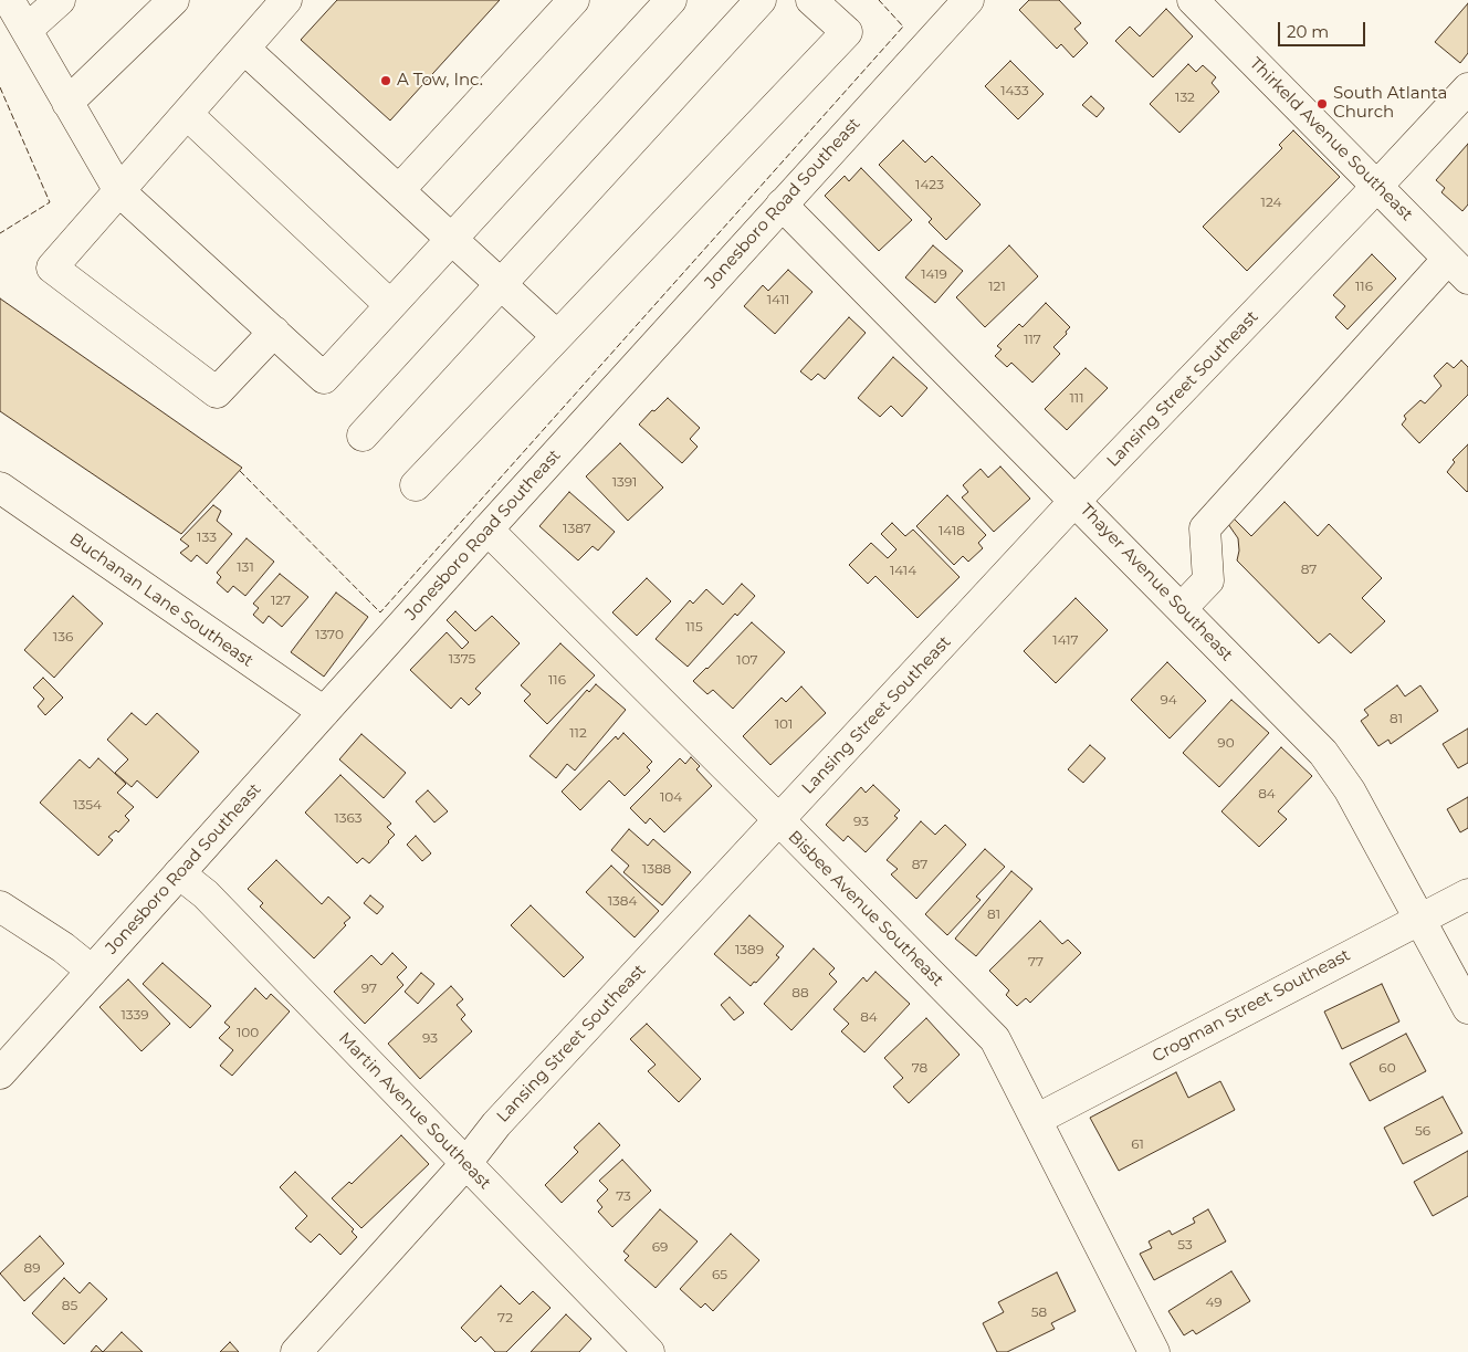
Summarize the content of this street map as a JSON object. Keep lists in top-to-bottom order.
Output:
{
  "streets": {
    "street": [
      "Thirkeld Avenue Southeast",
      "Jonesboro Road Southeast",
      "Lansing Street Southeast",
      "Thayer Avenue Southeast",
      "Buchanan Lane Southeast",
      "Bisbee Avenue Southeast",
      "Crogman Street Southeast",
      "Martin Avenue Southeast"
    ]
  },
  "crossings": [
    ["Thirkeld Avenue Southeast", "Lansing Street Southeast"],
    ["Jonesboro Road Southeast", "Thayer Avenue Southeast"],
    ["Jonesboro Road Southeast", "Buchanan Lane Southeast"],
    ["Jonesboro Road Southeast", "Bisbee Avenue Southeast"],
    ["Jonesboro Road Southeast", "Martin Avenue Southeast"],
    ["Lansing Street Southeast", "Thayer Avenue Southeast"],
    ["Lansing Street Southeast", "Bisbee Avenue Southeast"],
    ["Lansing Street Southeast", "Martin Avenue Southeast"],
    ["Thayer Avenue Southeast", "Crogman Street Southeast"],
    ["Bisbee Avenue Southeast", "Crogman Street Southeast"]
  ],
  "places": ["A Tow, Inc.", "South Atlanta Church"],
  "house_numbers": [
    "1433",
    "132",
    "1423",
    "124",
    "1419",
    "121",
    "116",
    "1411",
    "117",
    "111",
    "1391",
    "1387",
    "1418",
    "133",
    "131",
    "87",
    "1414",
    "127",
    "115",
    "1370",
    "136",
    "1417",
    "1375",
    "107",
    "116",
    "94",
    "81",
    "101",
    "112",
    "90",
    "84",
    "104",
    "1354",
    "1363",
    "93",
    "87",
    "1388",
    "1384",
    "81",
    "1389",
    "77",
    "97",
    "88",
    "1339",
    "84",
    "100",
    "93",
    "78",
    "60",
    "56",
    "61",
    "73",
    "53",
    "69",
    "89",
    "65",
    "49",
    "85",
    "58",
    "72"
  ],
  "scale_bar": "20 m"
}
